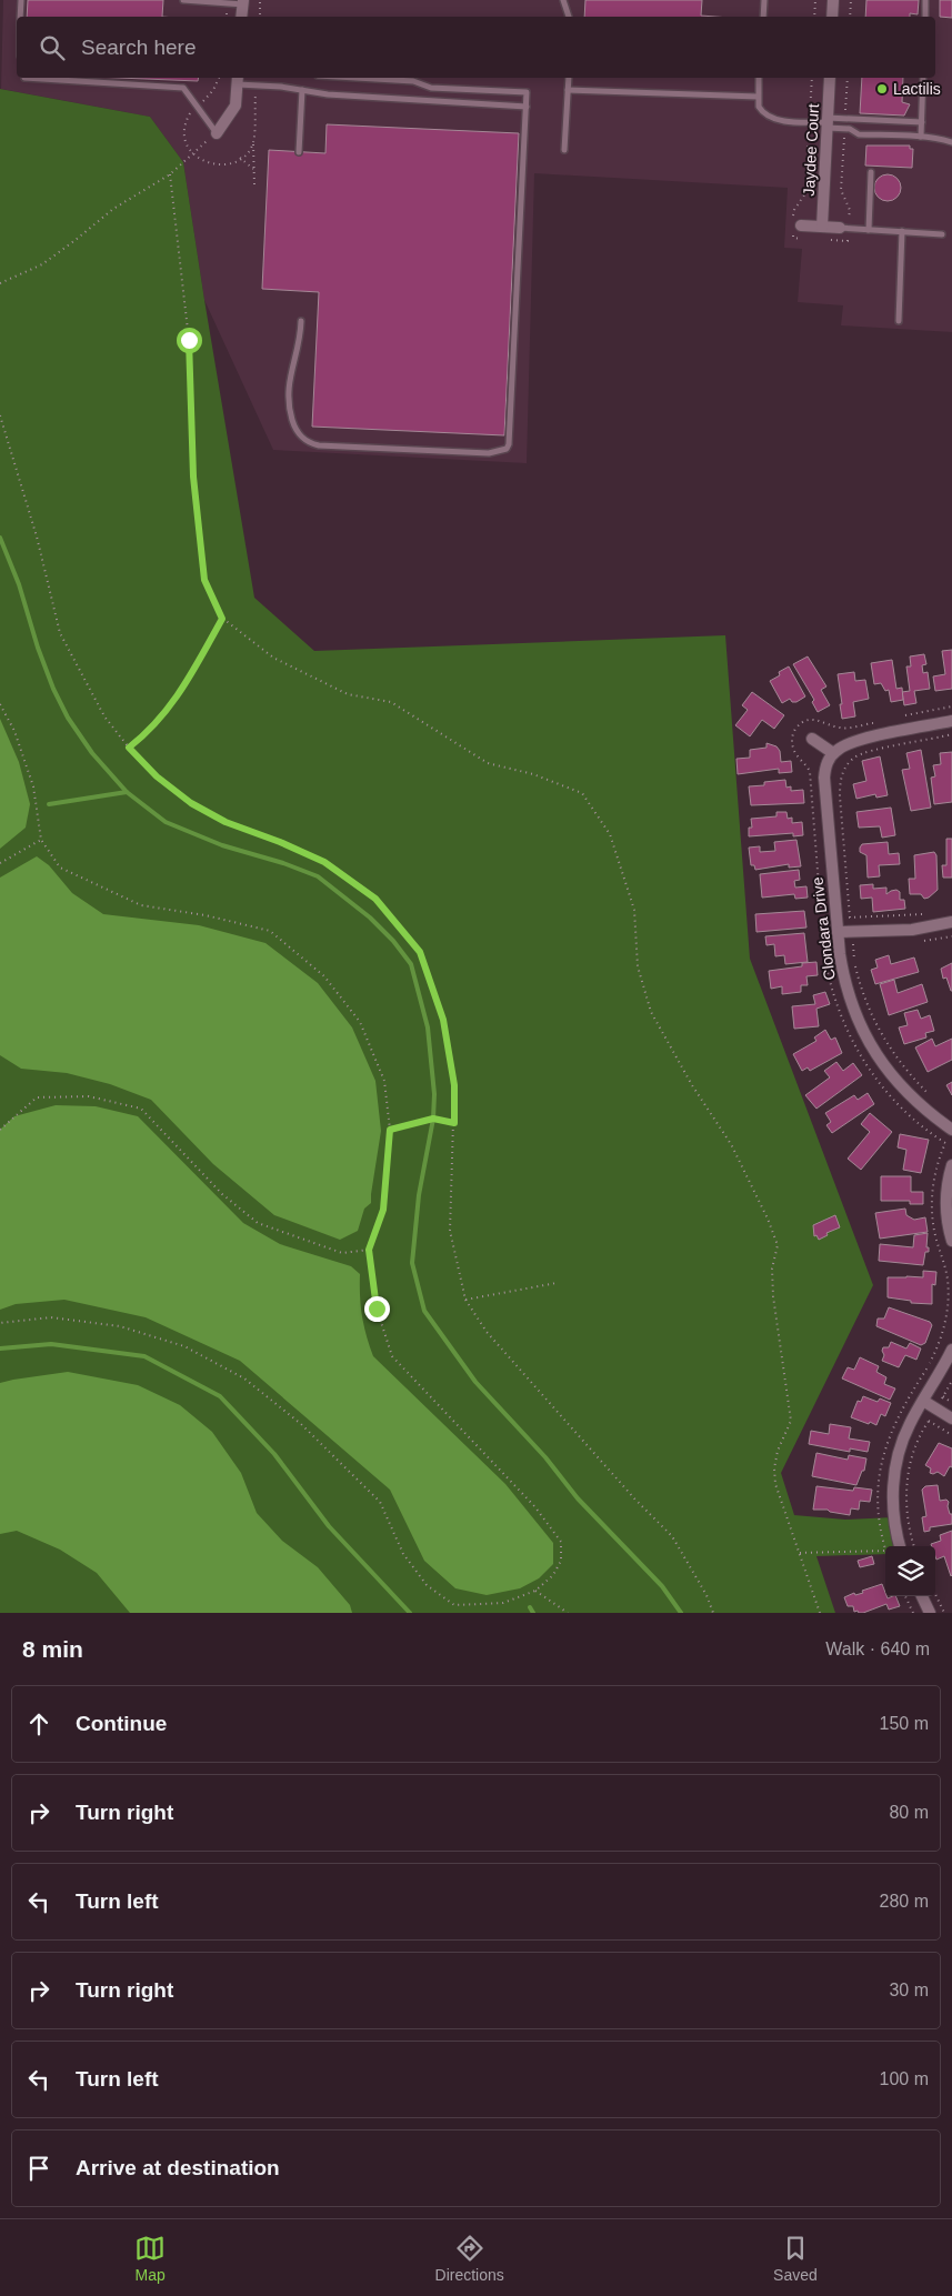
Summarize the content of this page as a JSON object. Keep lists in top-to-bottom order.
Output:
{
  "streets": {
    "street": ["Jaydee Court", "Clondara Drive"]
  },
  "places": ["Lactilis"],
  "page": {
    "search": "Search here",
    "heading": ["8 min", "Walk · 640 m"],
    "list": [
      ["Continue", "150 m"],
      ["Turn right", "80 m"],
      ["Turn left", "280 m"],
      ["Turn right", "30 m"],
      ["Turn left", "100 m"],
      "Arrive at destination"
    ],
    "nav": ["Map", "Directions", "Saved"]
  }
}
